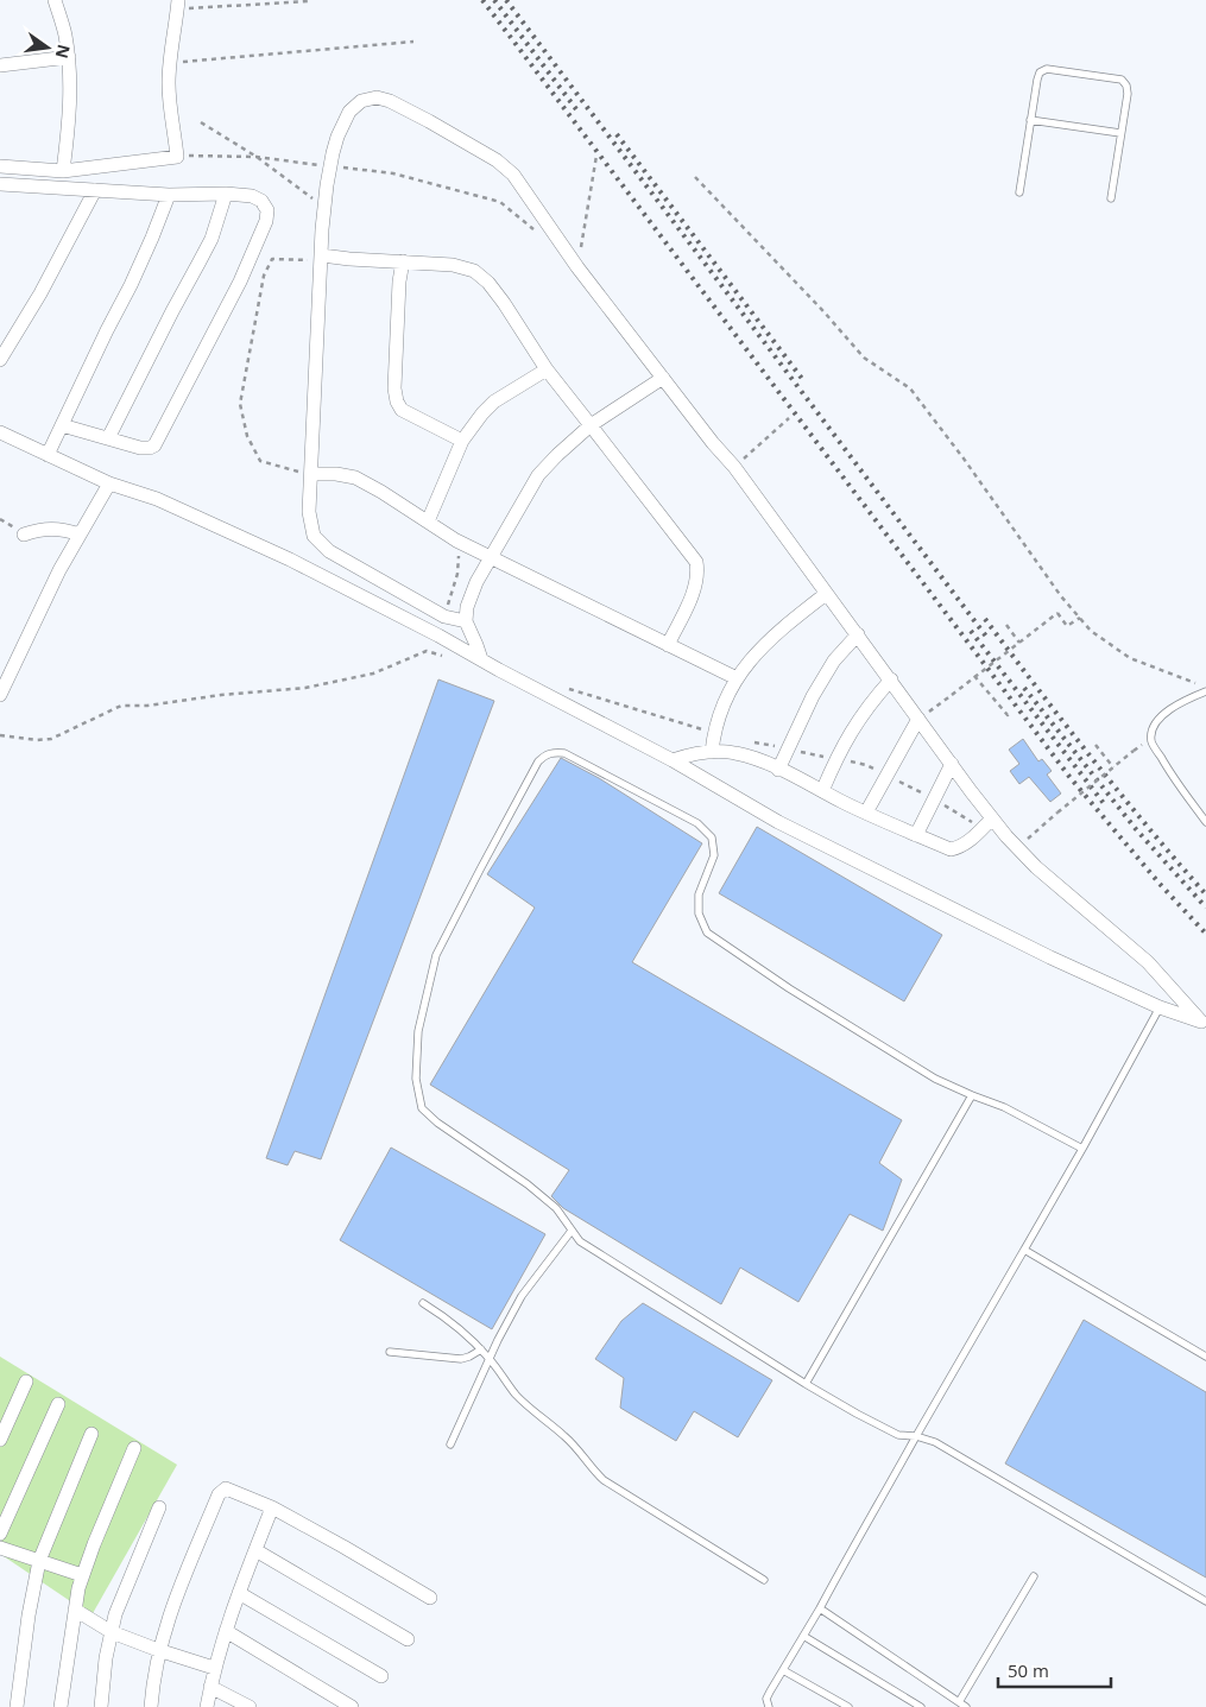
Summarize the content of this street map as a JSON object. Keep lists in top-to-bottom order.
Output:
{
  "scale_bar": "50 m",
  "north": "right"
}
